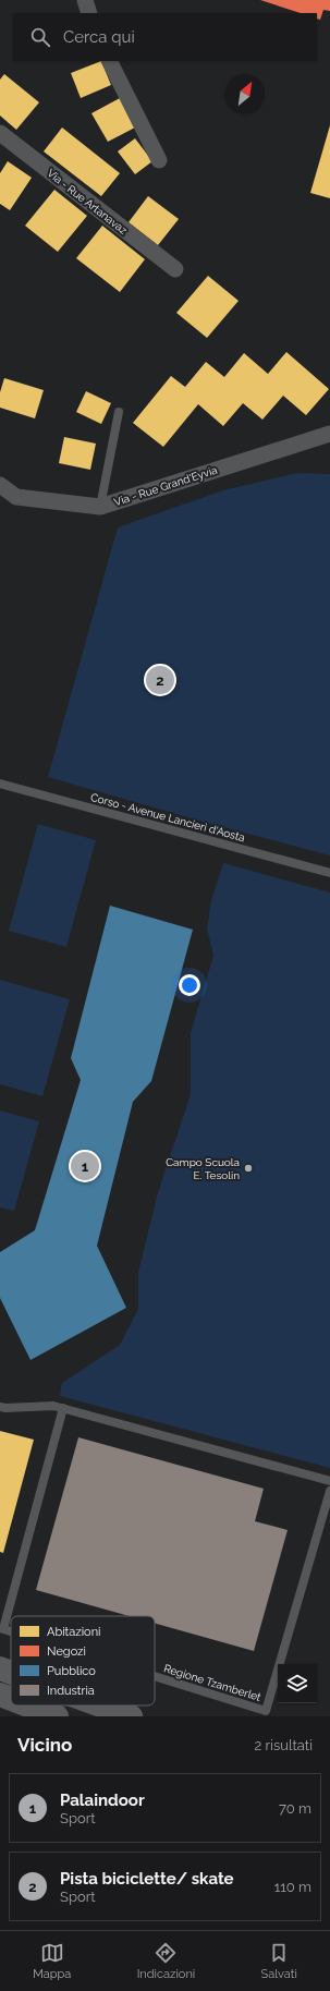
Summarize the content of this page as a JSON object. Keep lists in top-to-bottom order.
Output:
{
  "streets": {
    "street": ["Via - Rue Artanavaz", "Via - Rue Grand'Eyvia"],
    "lane": ["Corso - Avenue Lancieri d'Aosta", "Regione Tzamberlet"]
  },
  "places": ["Campo Scuola E. Tesolin"],
  "legend": [
    "Abitazioni",
    "Negozi",
    "Pubblico",
    "Industria"
  ],
  "north": "top right",
  "page": {
    "search": "Cerca qui",
    "pins": ["2", "1"],
    "heading": ["Vicino", "2 risultati"],
    "list": [
      {
        "mark": "1",
        "name": "Palaindoor",
        "note": "Sport",
        "value": "70 m"
      },
      {
        "mark": "2",
        "name": "Pista biciclette/ skate",
        "note": "Sport",
        "value": "110 m"
      }
    ],
    "nav": ["Mappa", "Indicazioni", "Salvati"]
  }
}
